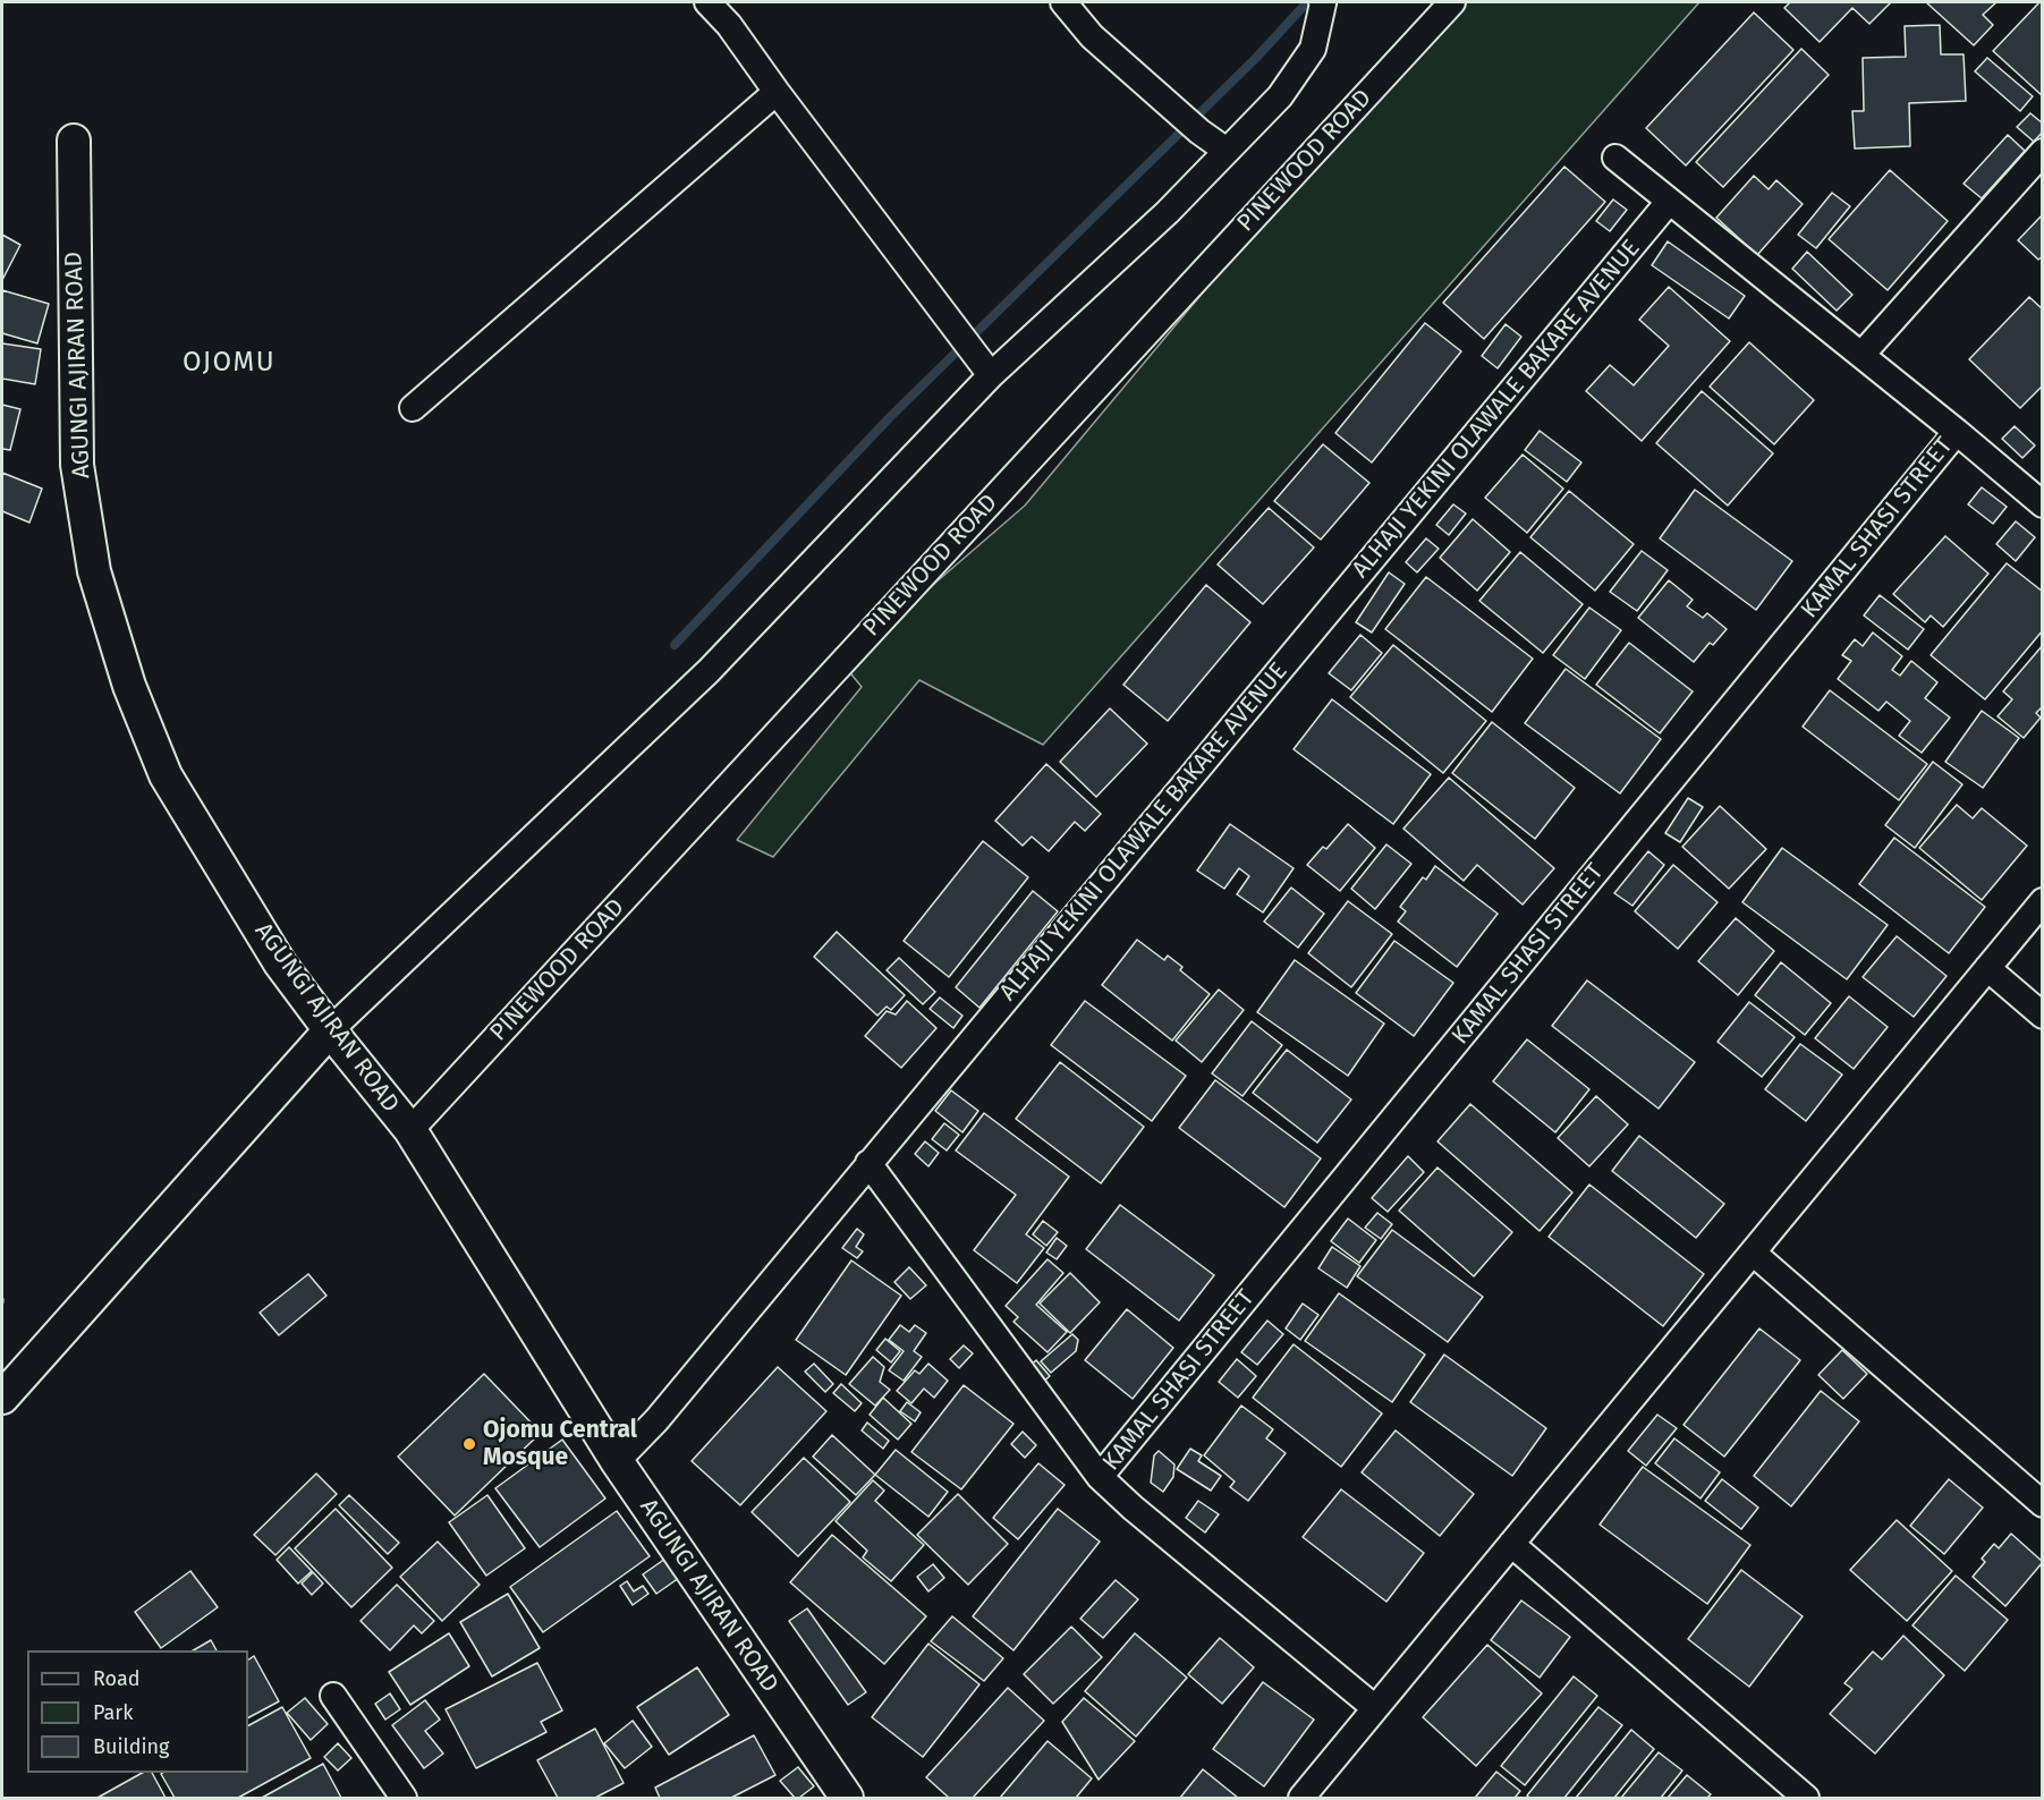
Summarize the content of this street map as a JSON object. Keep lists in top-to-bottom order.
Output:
{
  "streets": {
    "street": [
      "PINEWOOD ROAD",
      "AGUNGI AJIRAN ROAD",
      "ALHAJI YEKINI OLAWALE BAKARE AVENUE",
      "KAMAL SHASI STREET"
    ]
  },
  "crossings": [
    ["PINEWOOD ROAD", "AGUNGI AJIRAN ROAD"],
    ["AGUNGI AJIRAN ROAD", "ALHAJI YEKINI OLAWALE BAKARE AVENUE"]
  ],
  "districts": ["OJOMU"],
  "places": ["Ojomu Central Mosque"],
  "legend": ["Road", "Park", "Building"]
}
